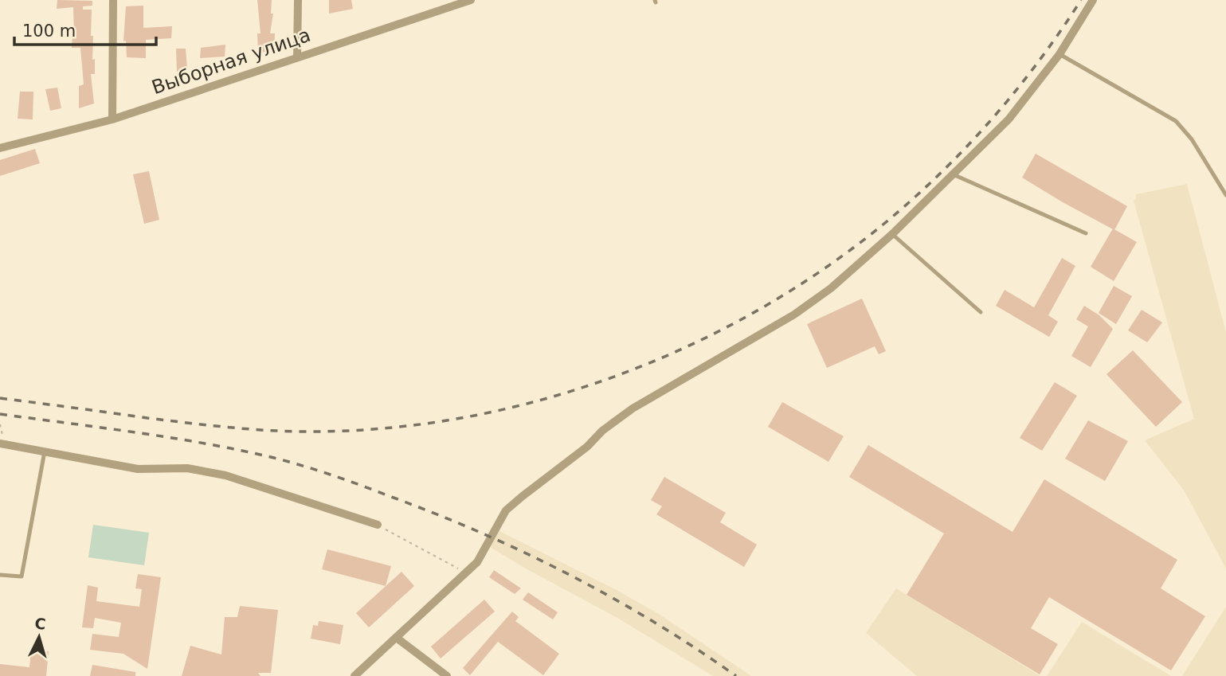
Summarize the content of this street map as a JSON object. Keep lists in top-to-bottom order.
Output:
{
  "streets": {
    "street": ["Выборная улица"]
  },
  "scale_bar": "100 m",
  "north": "top"
}
